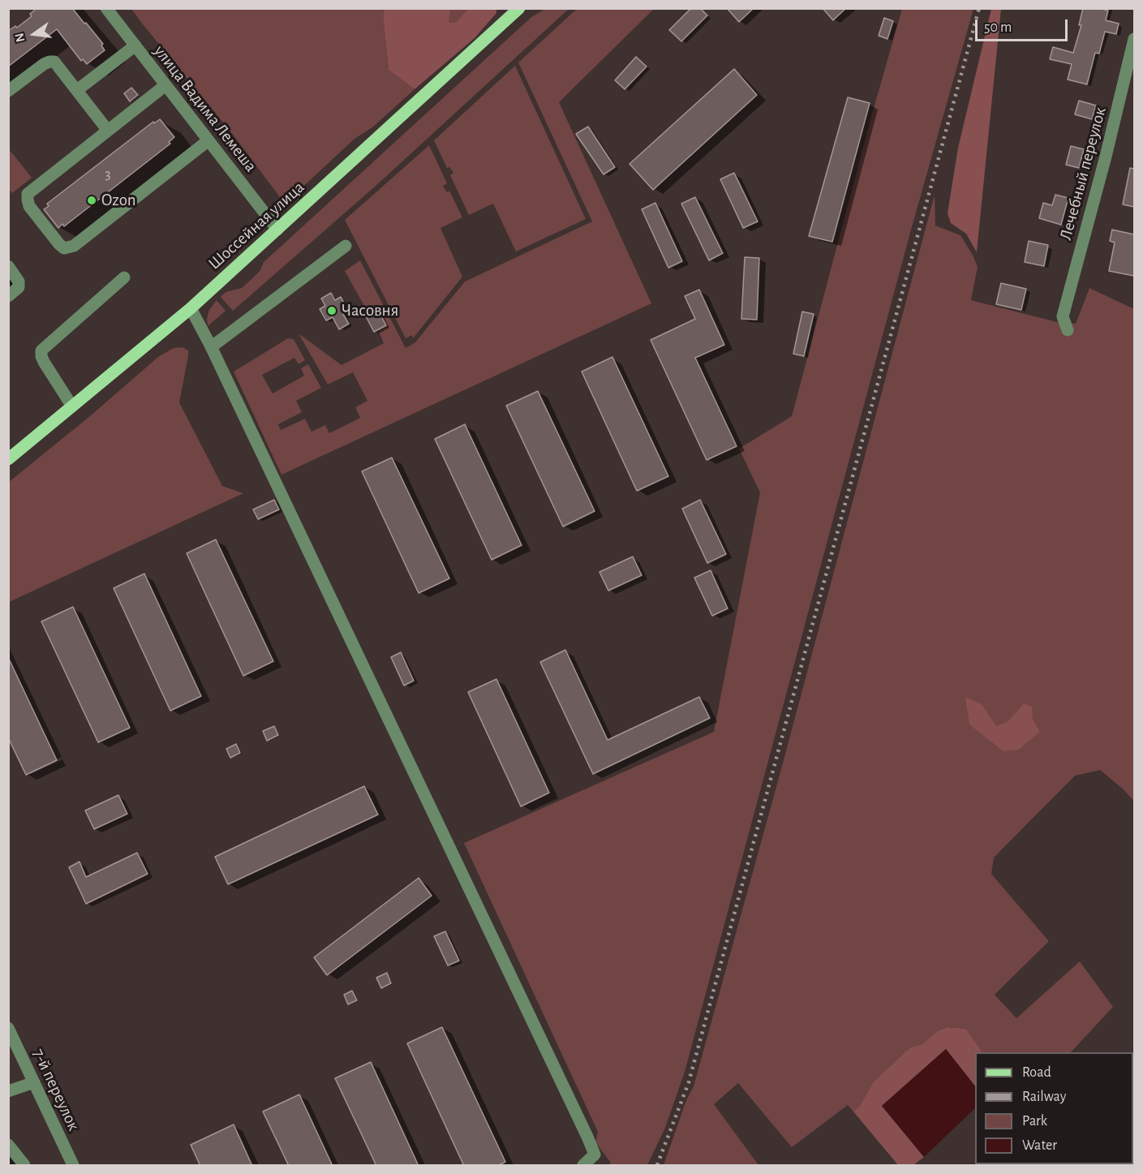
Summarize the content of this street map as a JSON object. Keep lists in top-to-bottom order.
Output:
{
  "streets": {
    "main road": ["Шоссейная улица"],
    "street": ["улица Вадима Лемеша", "Лечебный переулок", "7-й переулок"]
  },
  "crossings": [
    ["улица Вадима Лемеша", "Шоссейная улица"]
  ],
  "places": ["Ozon", "Часовня"],
  "house_numbers": ["3"],
  "legend": [
    "Road",
    "Railway",
    "Park",
    "Water"
  ],
  "scale_bar": "50 m",
  "north": "left"
}
